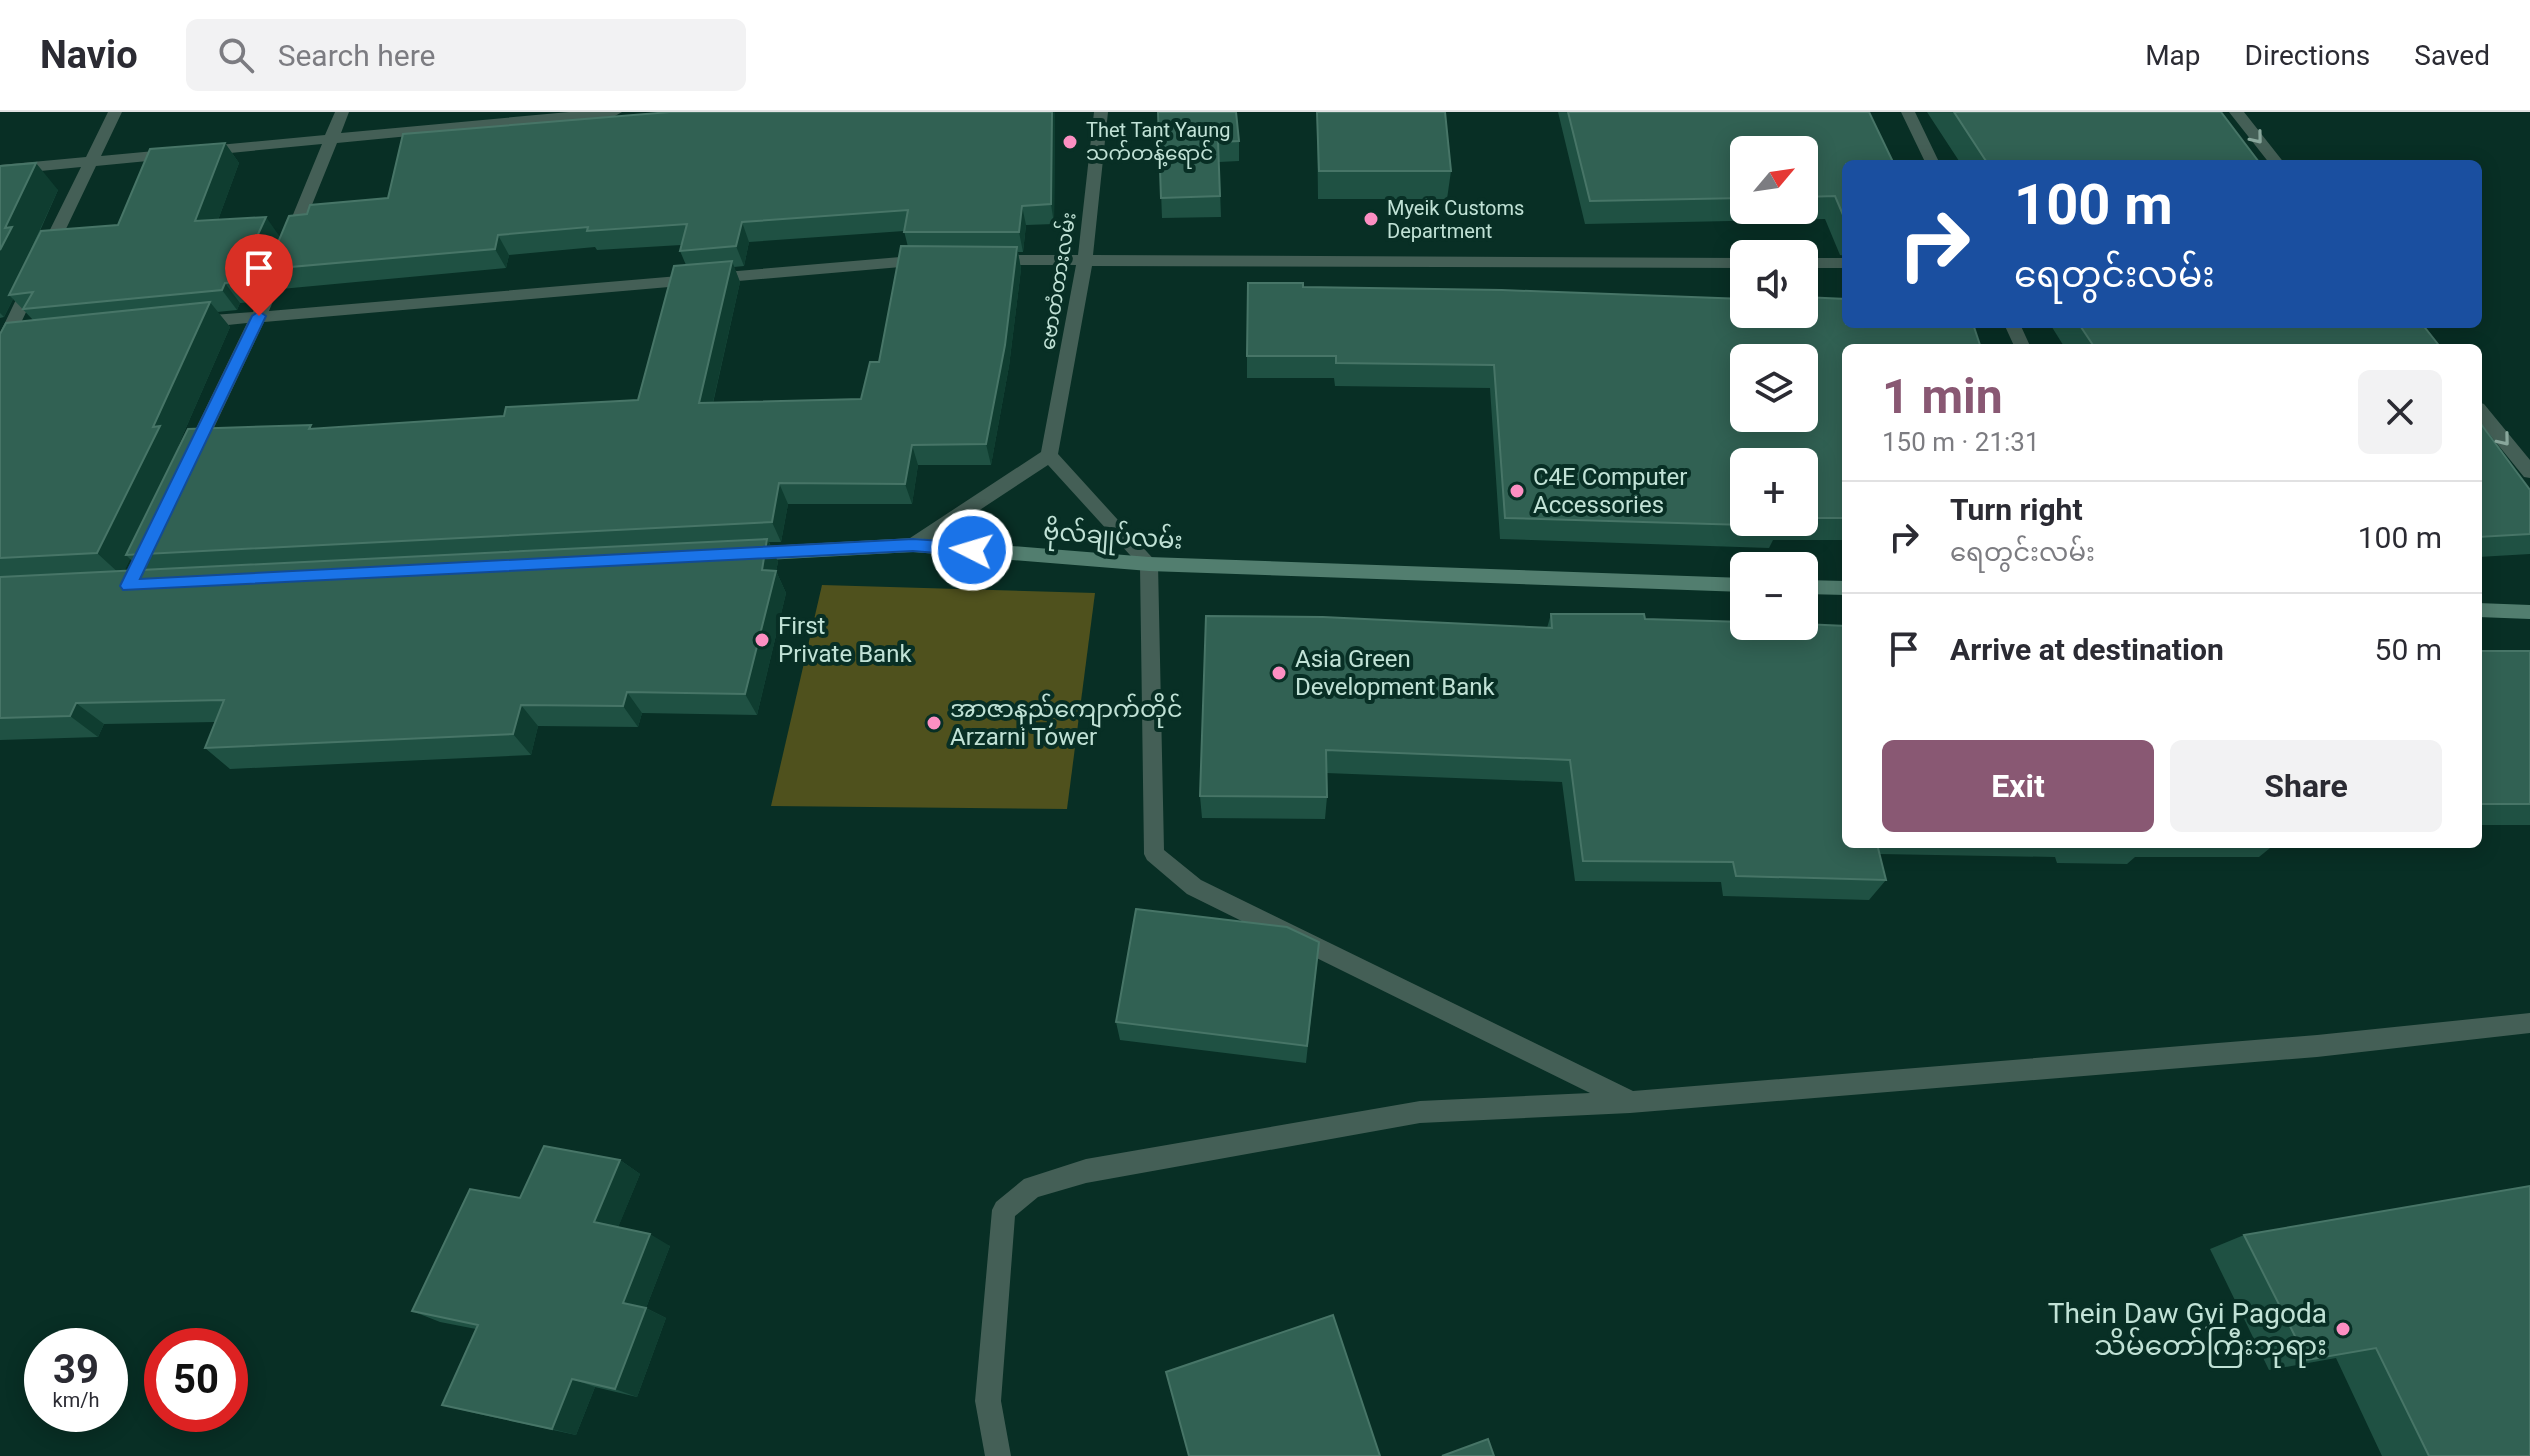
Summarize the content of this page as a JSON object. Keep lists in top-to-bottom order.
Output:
{
  "streets": {
    "main road": ["ဗိုလ်ချုပ်လမ်း"],
    "street": ["ဗောတံတားလမ်း"]
  },
  "places": [
    "Thet Tant Yaung သက်တန့်ရောင်",
    "Myeik Customs Department",
    "C4E Computer Accessories",
    "First Private Bank",
    "Asia Green Development Bank",
    "အာဇာနည်ကျောက်တိုင် Arzarni Tower",
    "Thein Daw Gyi Pagoda သိမ်တော်ကြီးဘုရား"
  ],
  "north": "top right",
  "page": {
    "header": "Navio",
    "search": "Search here",
    "nav": ["Map", "Directions", "Saved"],
    "map_buttons": ["+", "−"],
    "turn": ["100 m", "ရေတွင်းလမ်း"],
    "heading": ["1 min", "150 m · 21:31"],
    "list": [
      {
        "name": "Turn right",
        "note": "ရေတွင်းလမ်း",
        "value": "100 m"
      },
      {
        "name": "Arrive at destination",
        "value": "50 m"
      }
    ],
    "buttons": ["Exit", "Share"],
    "speed": "39 km/h",
    "limit": "50"
  }
}
